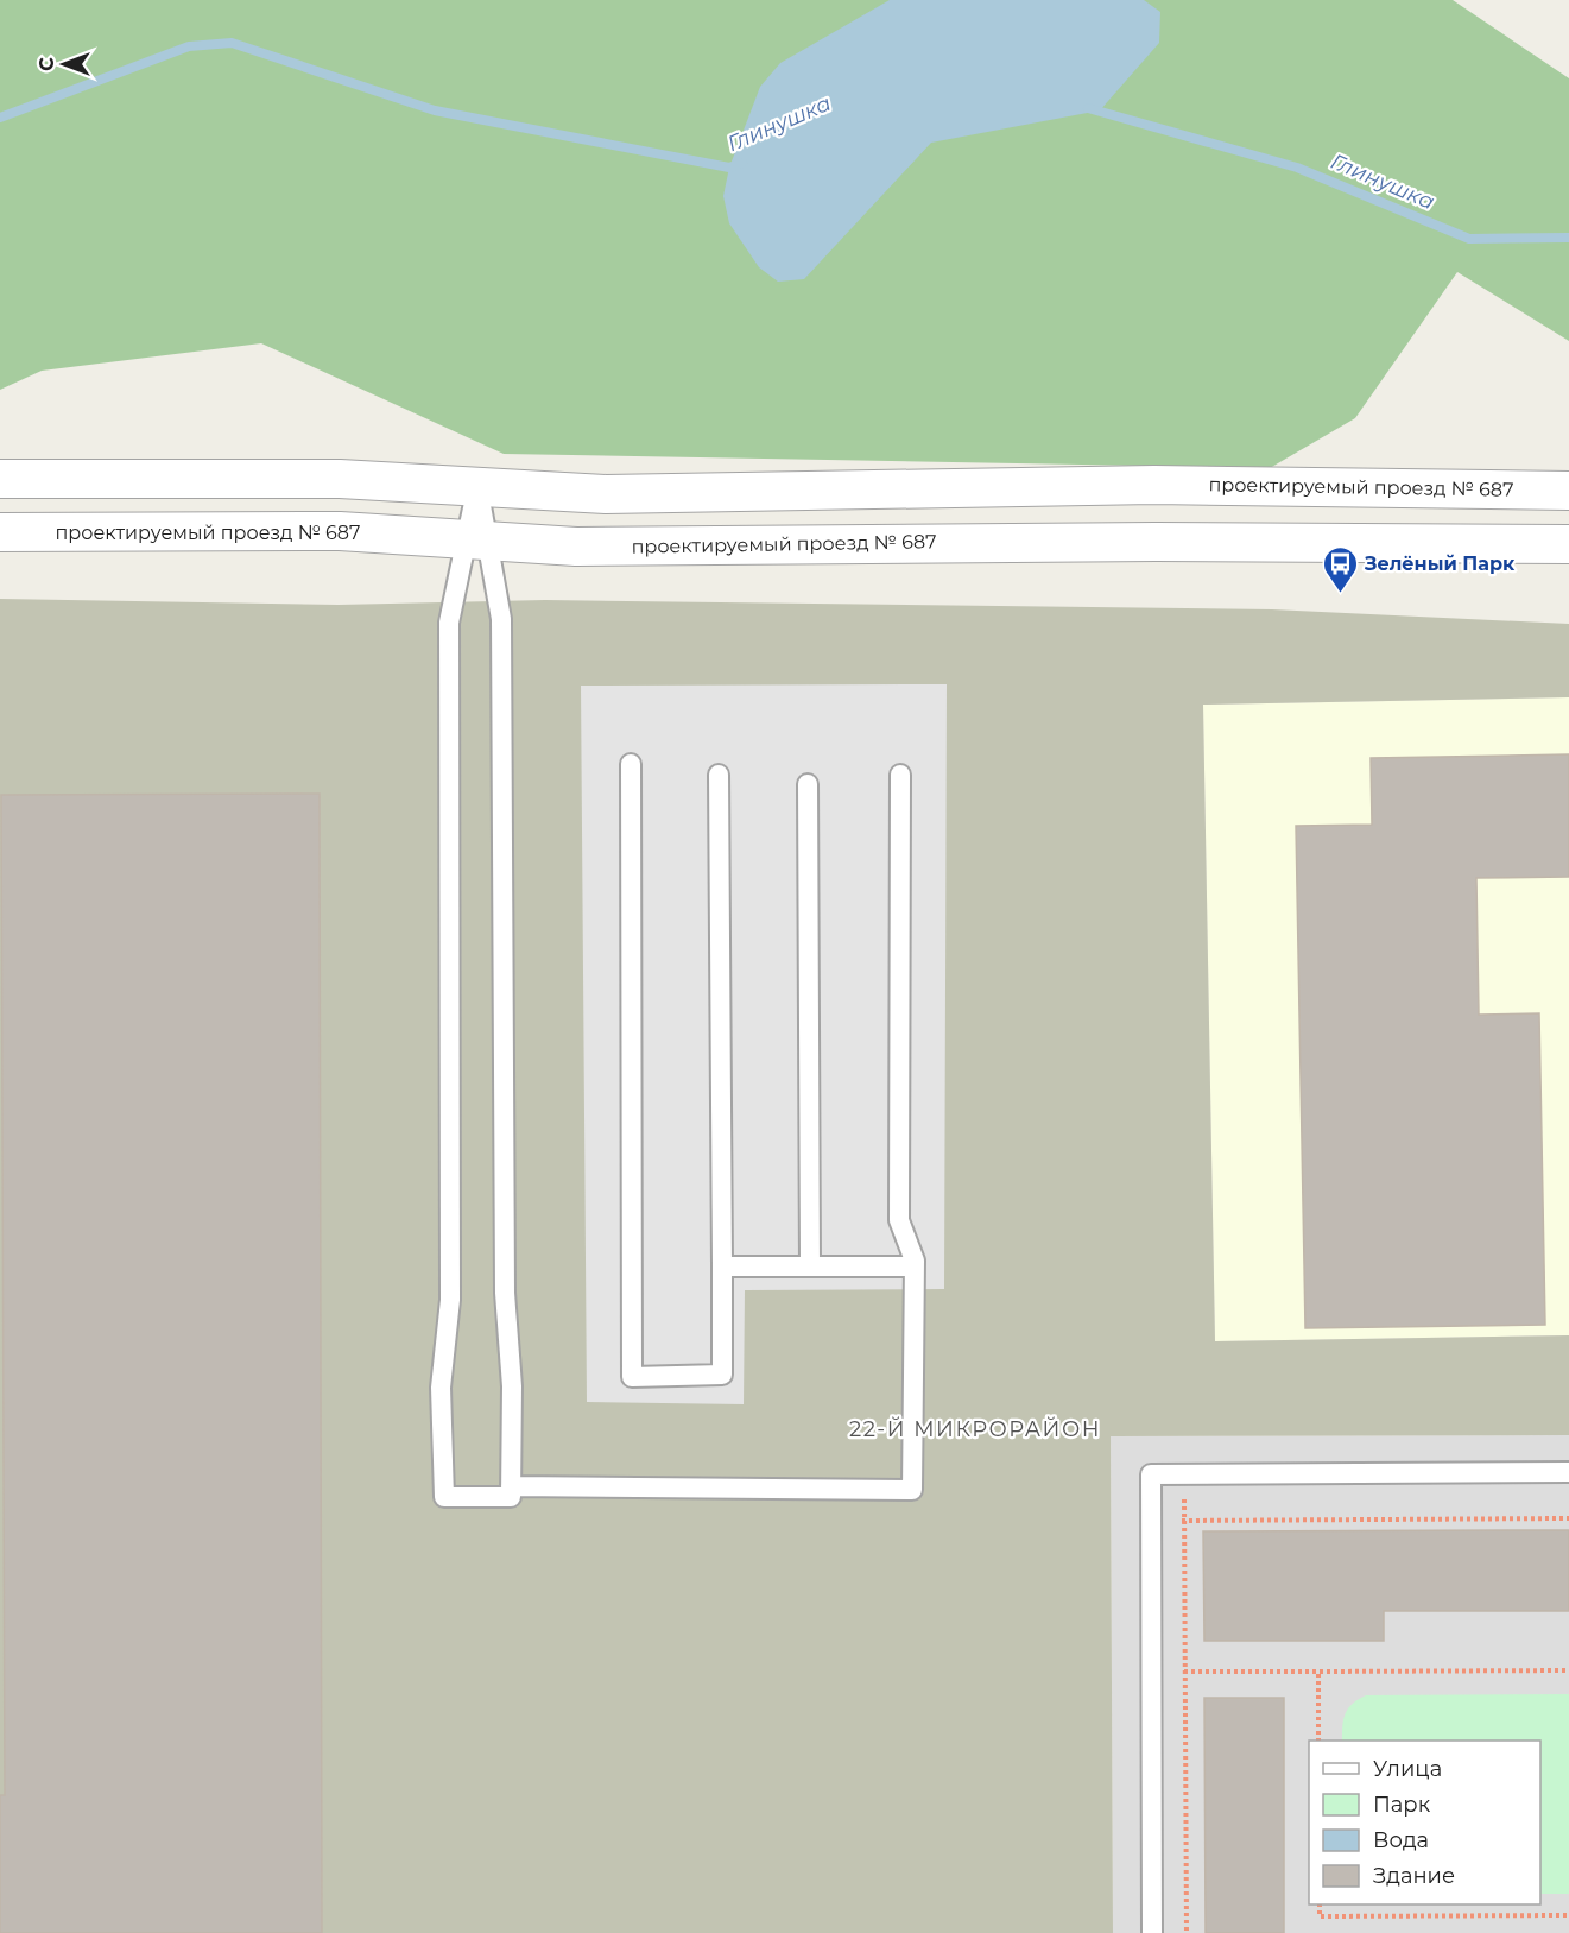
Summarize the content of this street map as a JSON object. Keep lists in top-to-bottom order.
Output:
{
  "streets": {
    "street": ["проектируемый проезд № 687"]
  },
  "districts": ["22-Й МИКРОРАЙОН"],
  "water": ["Глинушка"],
  "places": {
    "bus stop": ["Зелёный Парк"]
  },
  "legend": [
    "Улица",
    "Парк",
    "Вода",
    "Здание"
  ],
  "north": "left"
}
